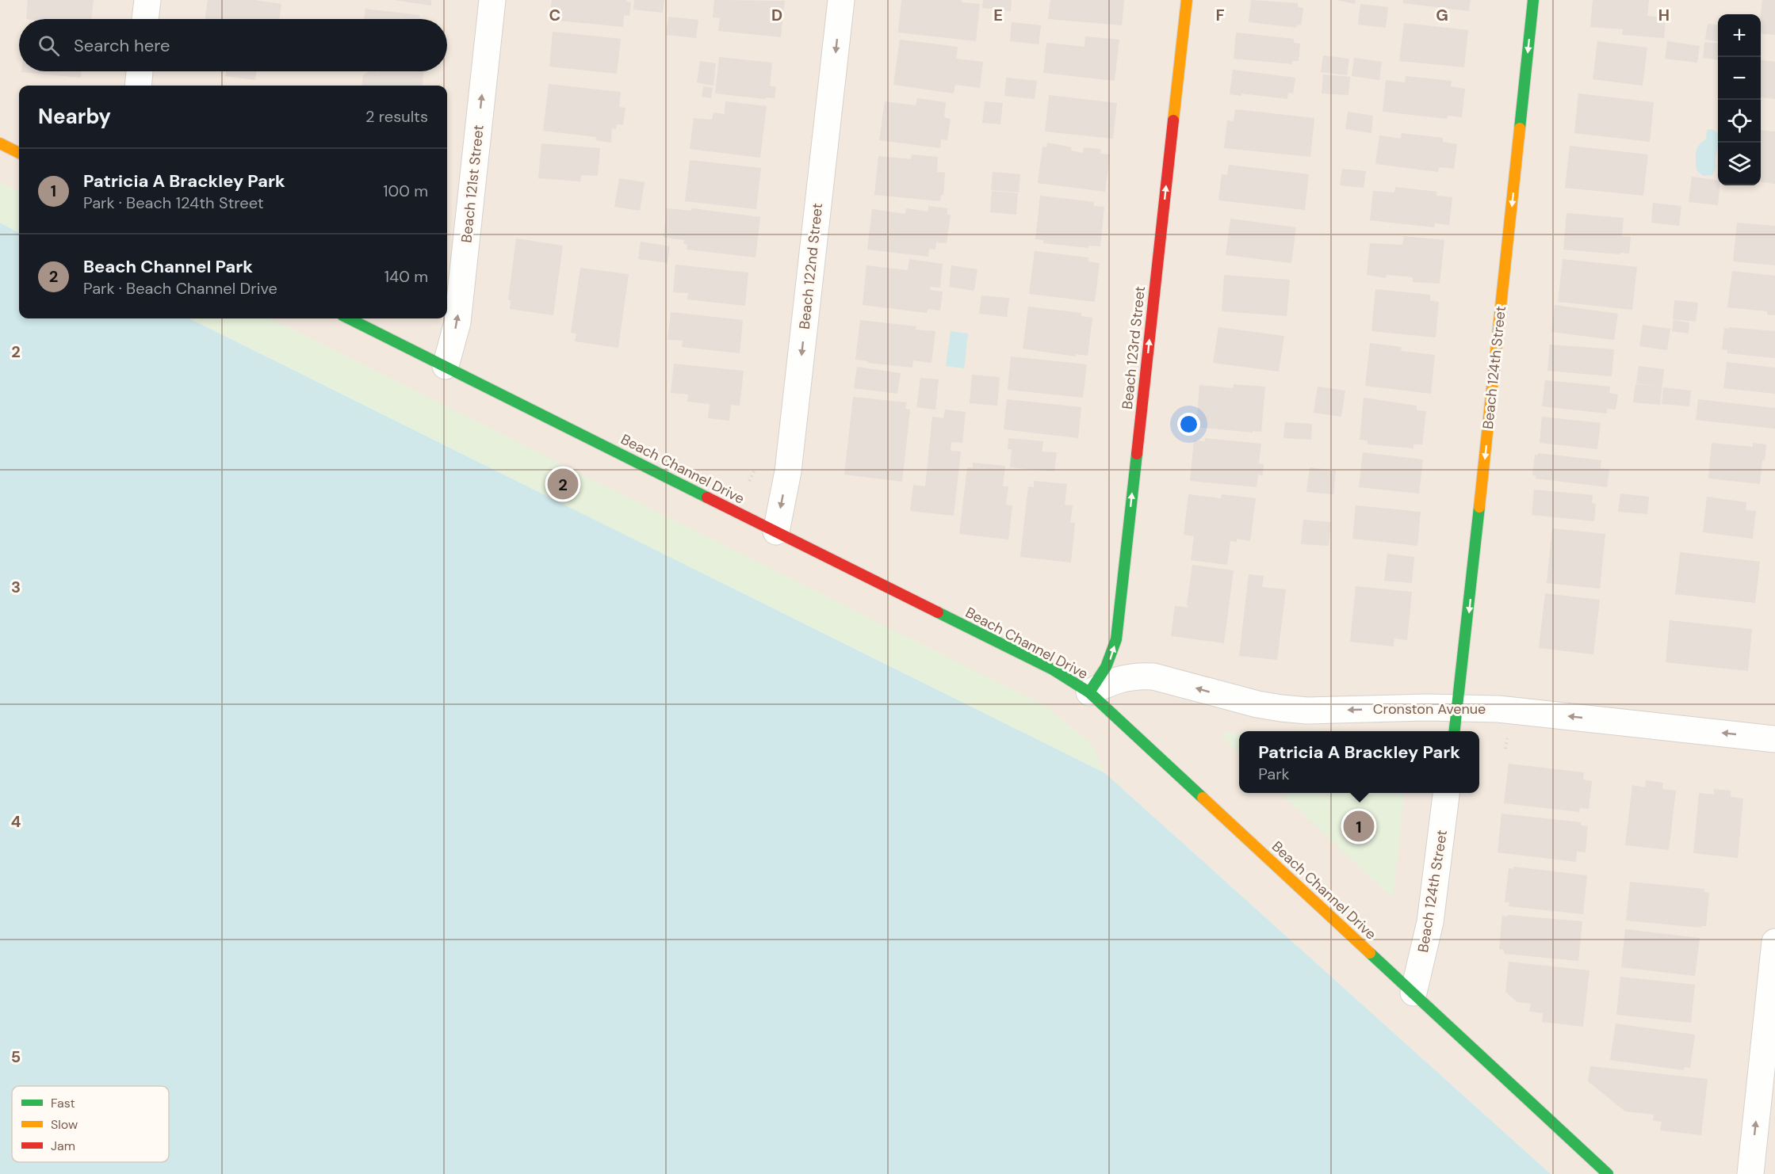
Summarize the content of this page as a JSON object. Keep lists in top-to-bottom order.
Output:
{
  "streets": {
    "main road": ["Beach 123rd Street", "Beach 124th Street", "Beach Channel Drive"],
    "street": ["Beach 121st Street", "Beach 122nd Street", "Cronston Avenue"]
  },
  "crossings": [
    ["Beach 121st Street", "Beach Channel Drive"],
    ["Beach 122nd Street", "Beach Channel Drive"],
    ["Beach 123rd Street", "Beach Channel Drive"],
    ["Beach 123rd Street", "Cronston Avenue"],
    ["Beach 124th Street", "Beach Channel Drive"],
    ["Beach 124th Street", "Cronston Avenue"],
    ["Beach Channel Drive", "Cronston Avenue"]
  ],
  "one_way": [
    "Beach 121st Street",
    "Beach 122nd Street",
    "Beach 123rd Street",
    "Beach 124th Street",
    "Cronston Avenue"
  ],
  "legend": ["Fast", "Slow", "Jam"],
  "page": {
    "map_buttons": ["+", "−"],
    "search": "Search here",
    "heading": ["Nearby", "2 results"],
    "list": [
      {
        "mark": "1",
        "name": "Patricia A Brackley Park",
        "note": "Park · Beach 124th Street",
        "value": "100 m"
      },
      {
        "mark": "2",
        "name": "Beach Channel Park",
        "note": "Park · Beach Channel Drive",
        "value": "140 m"
      }
    ],
    "pins": ["2", "1"],
    "popup": ["Patricia A Brackley Park", "Park"]
  },
  "grid": {
    "columns": [
      "C",
      "D",
      "E",
      "F",
      "G",
      "H"
    ],
    "rows": [
      "2",
      "3",
      "4",
      "5"
    ]
  }
}
